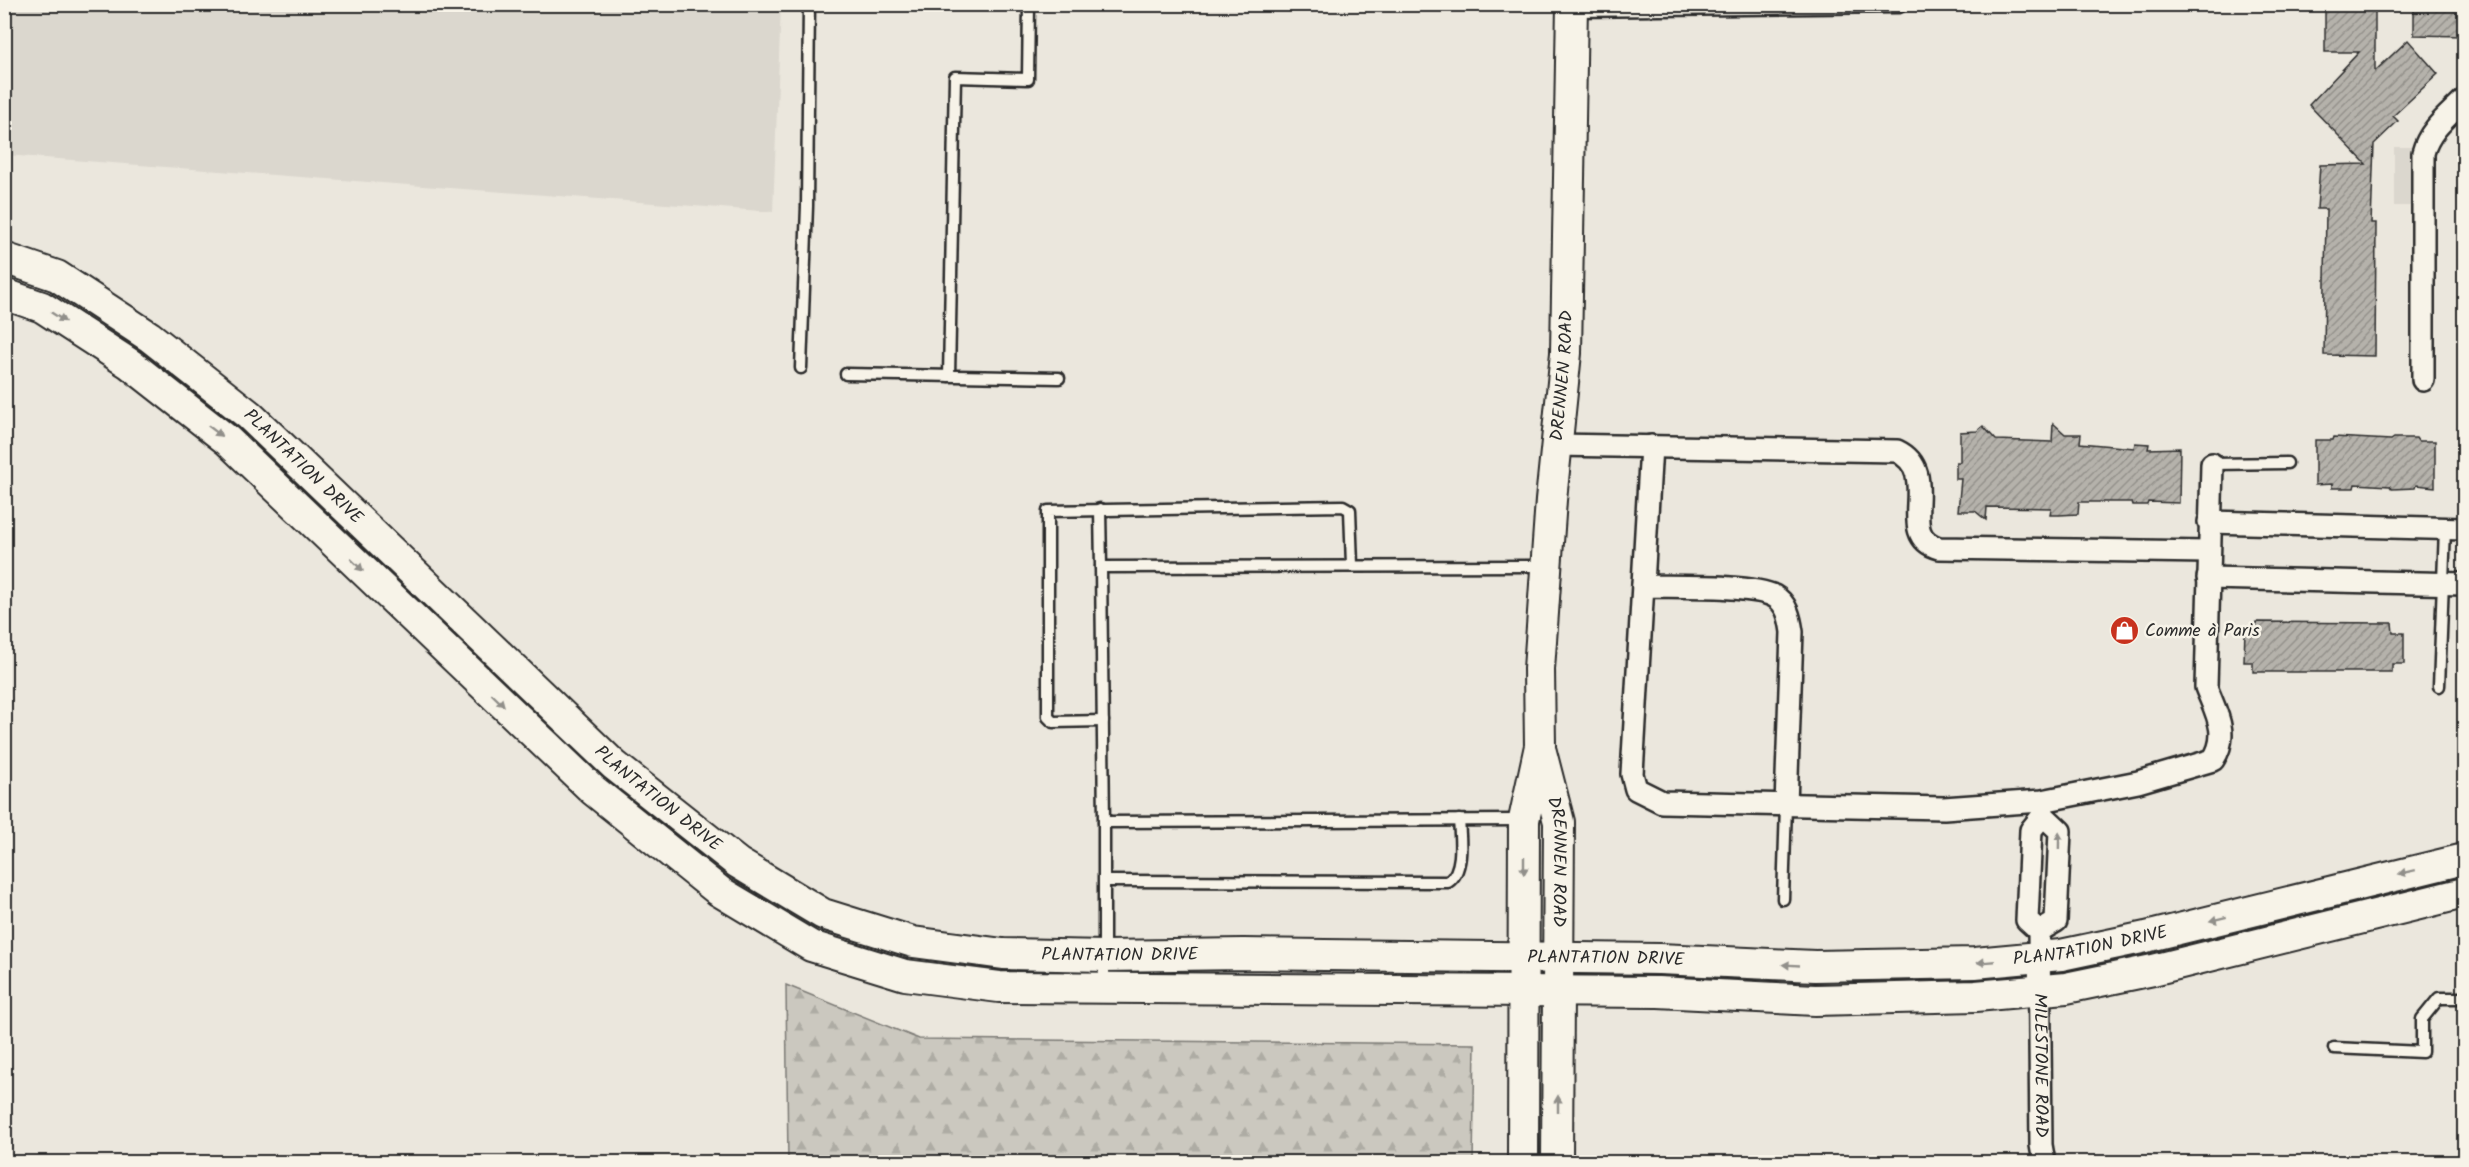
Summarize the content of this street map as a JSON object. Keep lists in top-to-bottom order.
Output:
{
  "streets": {
    "street": ["DRENNEN ROAD", "PLANTATION DRIVE", "MILESTONE ROAD"]
  },
  "crossings": [
    ["DRENNEN ROAD", "PLANTATION DRIVE"],
    ["PLANTATION DRIVE", "MILESTONE ROAD"]
  ],
  "places": {
    "shop": ["Comme à Paris"]
  }
}
